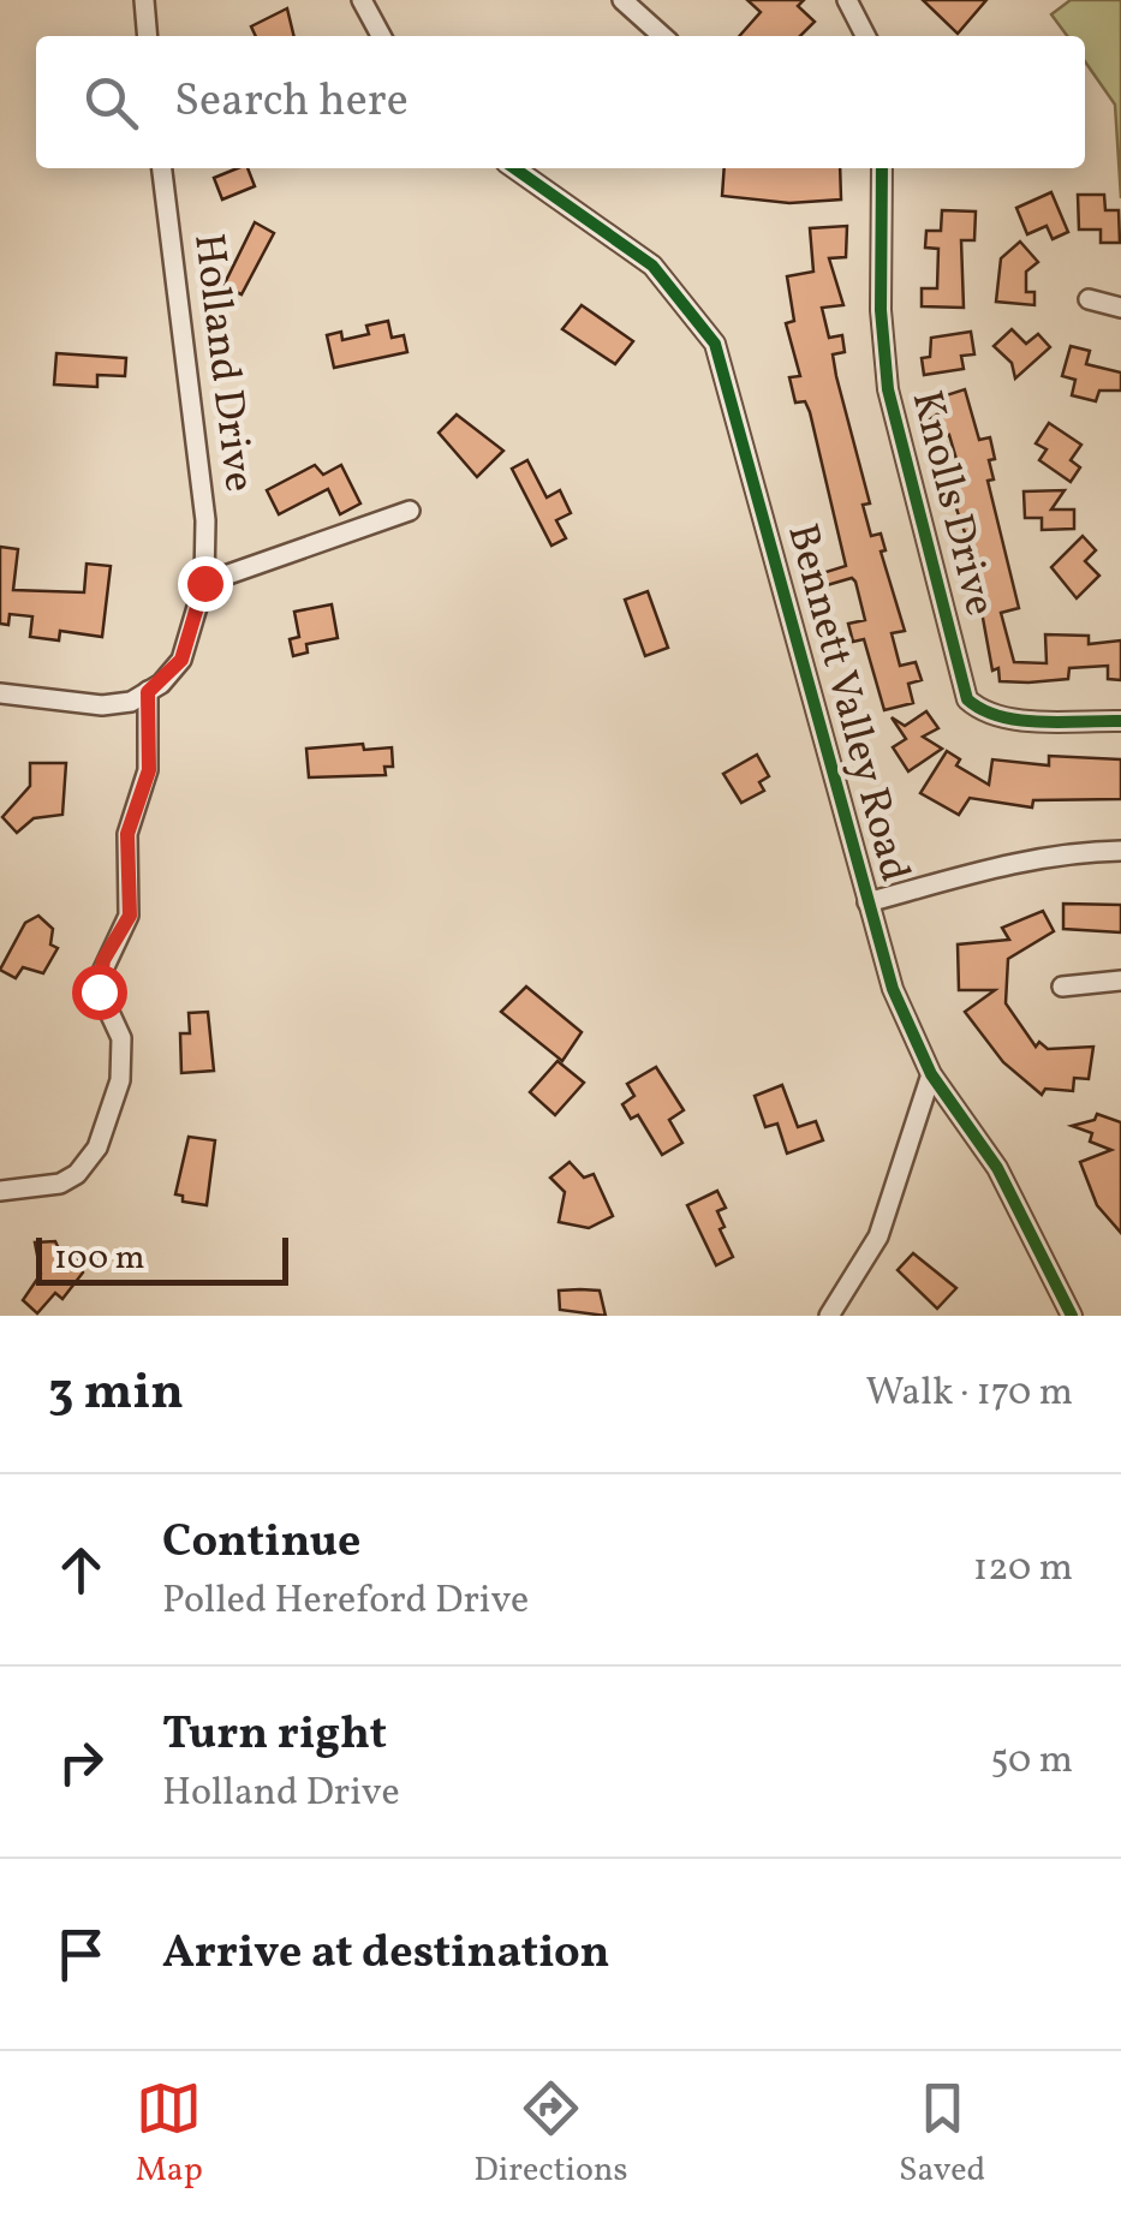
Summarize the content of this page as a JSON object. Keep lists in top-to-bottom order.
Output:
{
  "streets": {
    "street": ["Holland Drive", "Knolls Drive", "Bennett Valley Road"]
  },
  "scale_bar": "100 m",
  "page": {
    "search": "Search here",
    "scale": "100 m",
    "heading": ["3 min", "Walk · 170 m"],
    "list": [
      ["Continue", "Polled Hereford Drive", "120 m"],
      ["Turn right", "Holland Drive", "50 m"],
      "Arrive at destination"
    ],
    "nav": ["Map", "Directions", "Saved"]
  }
}
